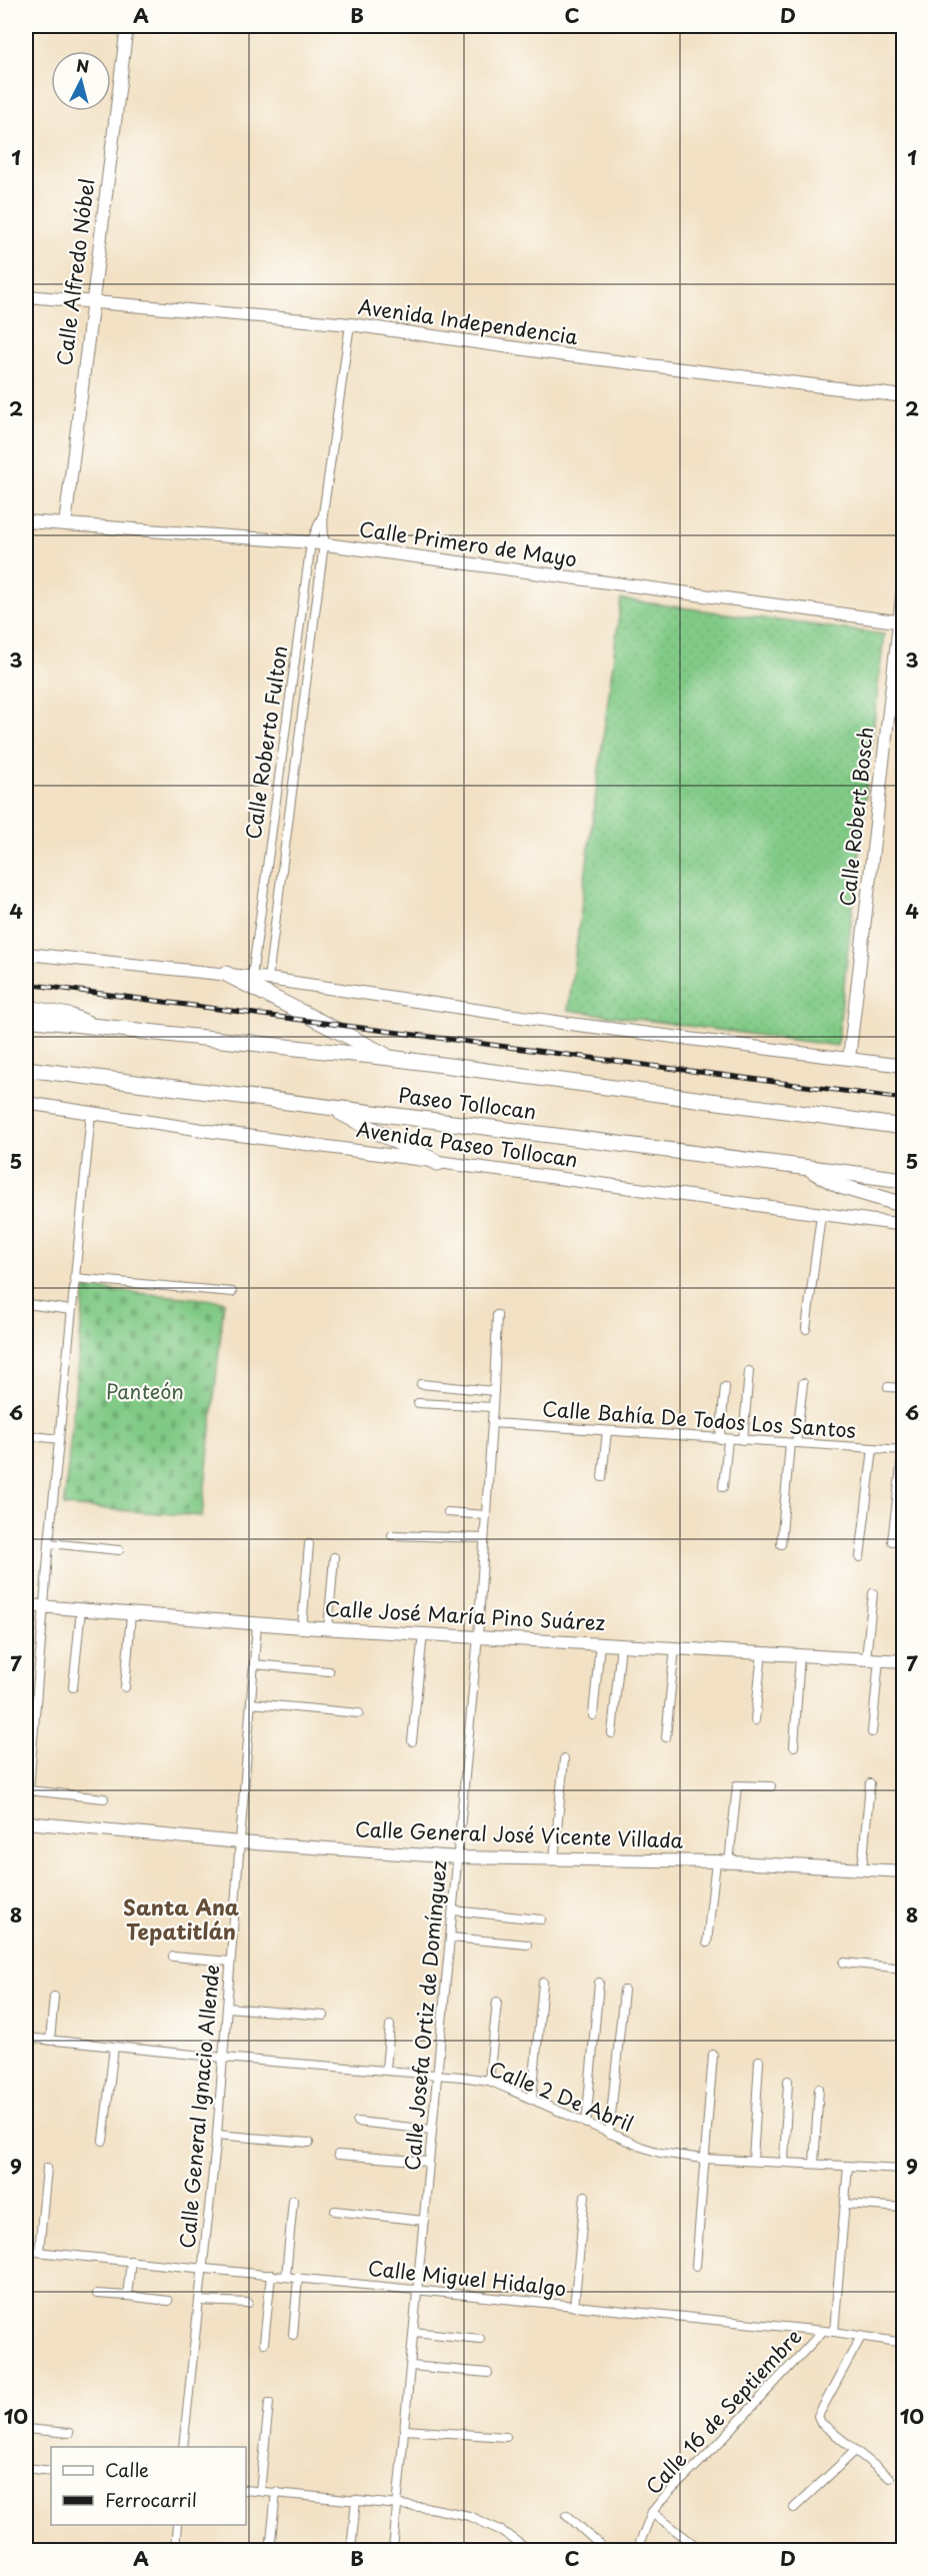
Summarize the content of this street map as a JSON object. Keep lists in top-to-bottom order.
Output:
{
  "streets": {
    "highway": ["Paseo Tollocan"],
    "main road": [
      "Calle Alfredo Nóbel",
      "Avenida Independencia",
      "Calle Primero de Mayo",
      "Calle Robert Bosch",
      "Avenida Paseo Tollocan",
      "Calle José María Pino Suárez",
      "Calle General José Vicente Villada"
    ],
    "street": [
      "Calle Roberto Fulton",
      "Calle Bahía De Todos Los Santos",
      "Calle Josefa Ortiz de Domínguez",
      "Calle 2 De Abril",
      "Calle General Ignacio Allende",
      "Calle Miguel Hidalgo",
      "Calle 16 de Septiembre"
    ]
  },
  "crossings": [
    ["Calle Alfredo Nóbel", "Avenida Independencia"],
    ["Calle Alfredo Nóbel", "Calle Primero de Mayo"],
    ["Avenida Independencia", "Calle Roberto Fulton"],
    ["Calle Primero de Mayo", "Calle Roberto Fulton"],
    ["Calle Primero de Mayo", "Calle Robert Bosch"],
    ["Calle Bahía De Todos Los Santos", "Calle Josefa Ortiz de Domínguez"],
    ["Calle José María Pino Suárez", "Calle Josefa Ortiz de Domínguez"],
    ["Calle José María Pino Suárez", "Calle General Ignacio Allende"],
    ["Calle General José Vicente Villada", "Calle Josefa Ortiz de Domínguez"],
    ["Calle General José Vicente Villada", "Calle General Ignacio Allende"],
    ["Calle Josefa Ortiz de Domínguez", "Calle 2 De Abril"],
    ["Calle Josefa Ortiz de Domínguez", "Calle Miguel Hidalgo"],
    ["Calle 2 De Abril", "Calle General Ignacio Allende"],
    ["Calle General Ignacio Allende", "Calle Miguel Hidalgo"],
    ["Calle Miguel Hidalgo", "Calle 16 de Septiembre"]
  ],
  "districts": ["Santa Ana Tepatitlán"],
  "parks": ["Panteón"],
  "legend": ["Calle", "Ferrocarril"],
  "north": "top",
  "grid": {
    "columns": [
      "A",
      "B",
      "C",
      "D"
    ],
    "rows": [
      "1",
      "2",
      "3",
      "4",
      "5",
      "6",
      "7",
      "8",
      "9",
      "10"
    ]
  }
}
